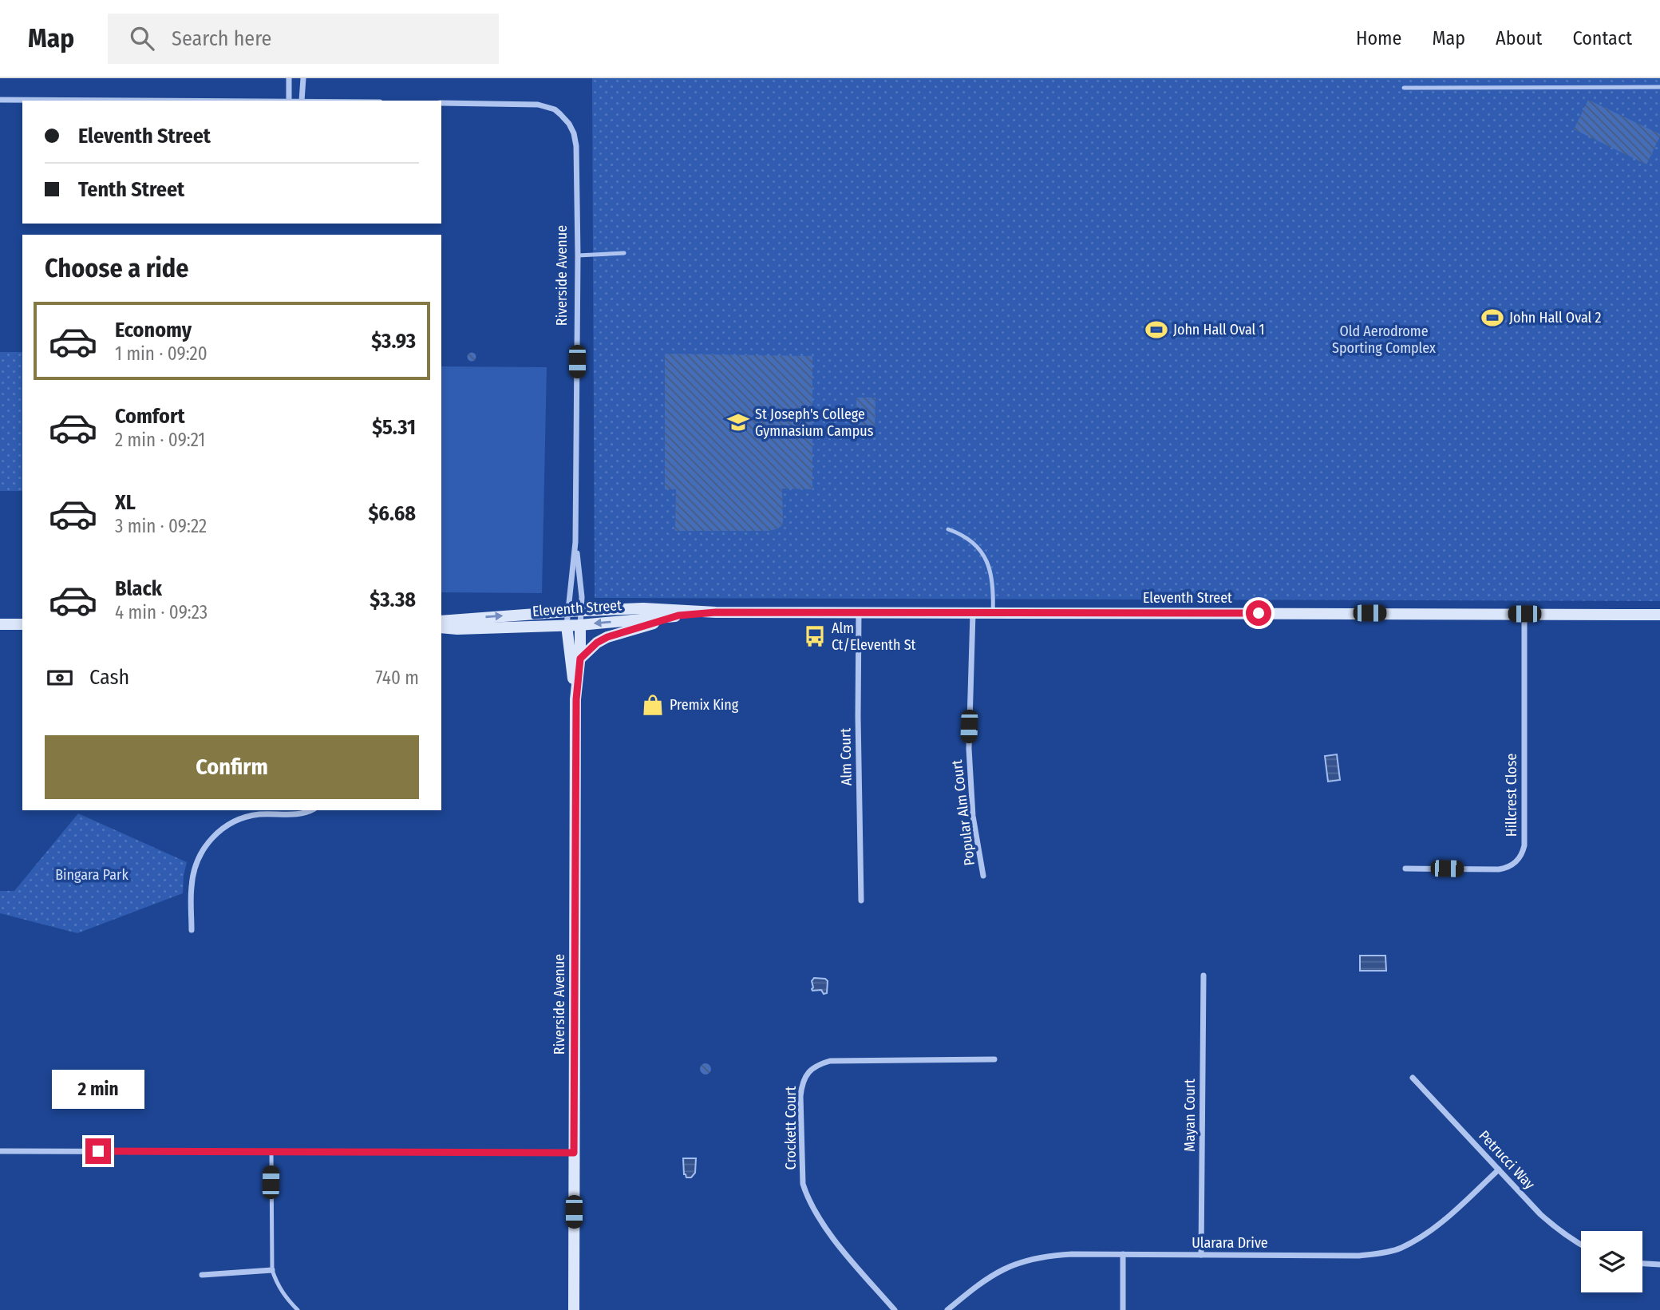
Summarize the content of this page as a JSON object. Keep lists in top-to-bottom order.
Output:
{
  "streets": {
    "main road": ["Riverside Avenue", "Eleventh Street"],
    "street": [
      "Alm Court",
      "Hillcrest Close",
      "Popular Alm Court",
      "Mayan Court",
      "Crockett Court",
      "Petrucci Way",
      "Ularara Drive"
    ]
  },
  "crossings": [
    ["Riverside Avenue", "Eleventh Street"],
    ["Eleventh Street", "Alm Court"],
    ["Eleventh Street", "Hillcrest Close"],
    ["Eleventh Street", "Popular Alm Court"],
    ["Mayan Court", "Ularara Drive"],
    ["Petrucci Way", "Ularara Drive"]
  ],
  "parks": ["Old Aerodrome Sporting Complex", "Bingara Park"],
  "places": {
    "sports": ["John Hall Oval 2", "John Hall Oval 1"],
    "school or university": ["St Joseph's College Gymnasium Campus"],
    "bus stop": ["Alm Ct/Eleventh St"],
    "shop": ["Premix King"]
  },
  "page": {
    "header": "Map",
    "search": "Search here",
    "nav": [
      "Home",
      "Map",
      "About",
      "Contact"
    ],
    "banner": ["Eleventh Street", "Tenth Street"],
    "heading": "Choose a ride",
    "list": [
      {
        "name": "Economy",
        "note": "1 min · 09:20",
        "value": "$3.93"
      },
      {
        "name": "Comfort",
        "note": "2 min · 09:21",
        "value": "$5.31"
      },
      {
        "name": "XL",
        "note": "3 min · 09:22",
        "value": "$6.68"
      },
      {
        "name": "Black",
        "note": "4 min · 09:23",
        "value": "$3.38"
      }
    ],
    "pay": ["Cash", "740 m"],
    "buttons": "Confirm",
    "bubble": "2 min"
  }
}
